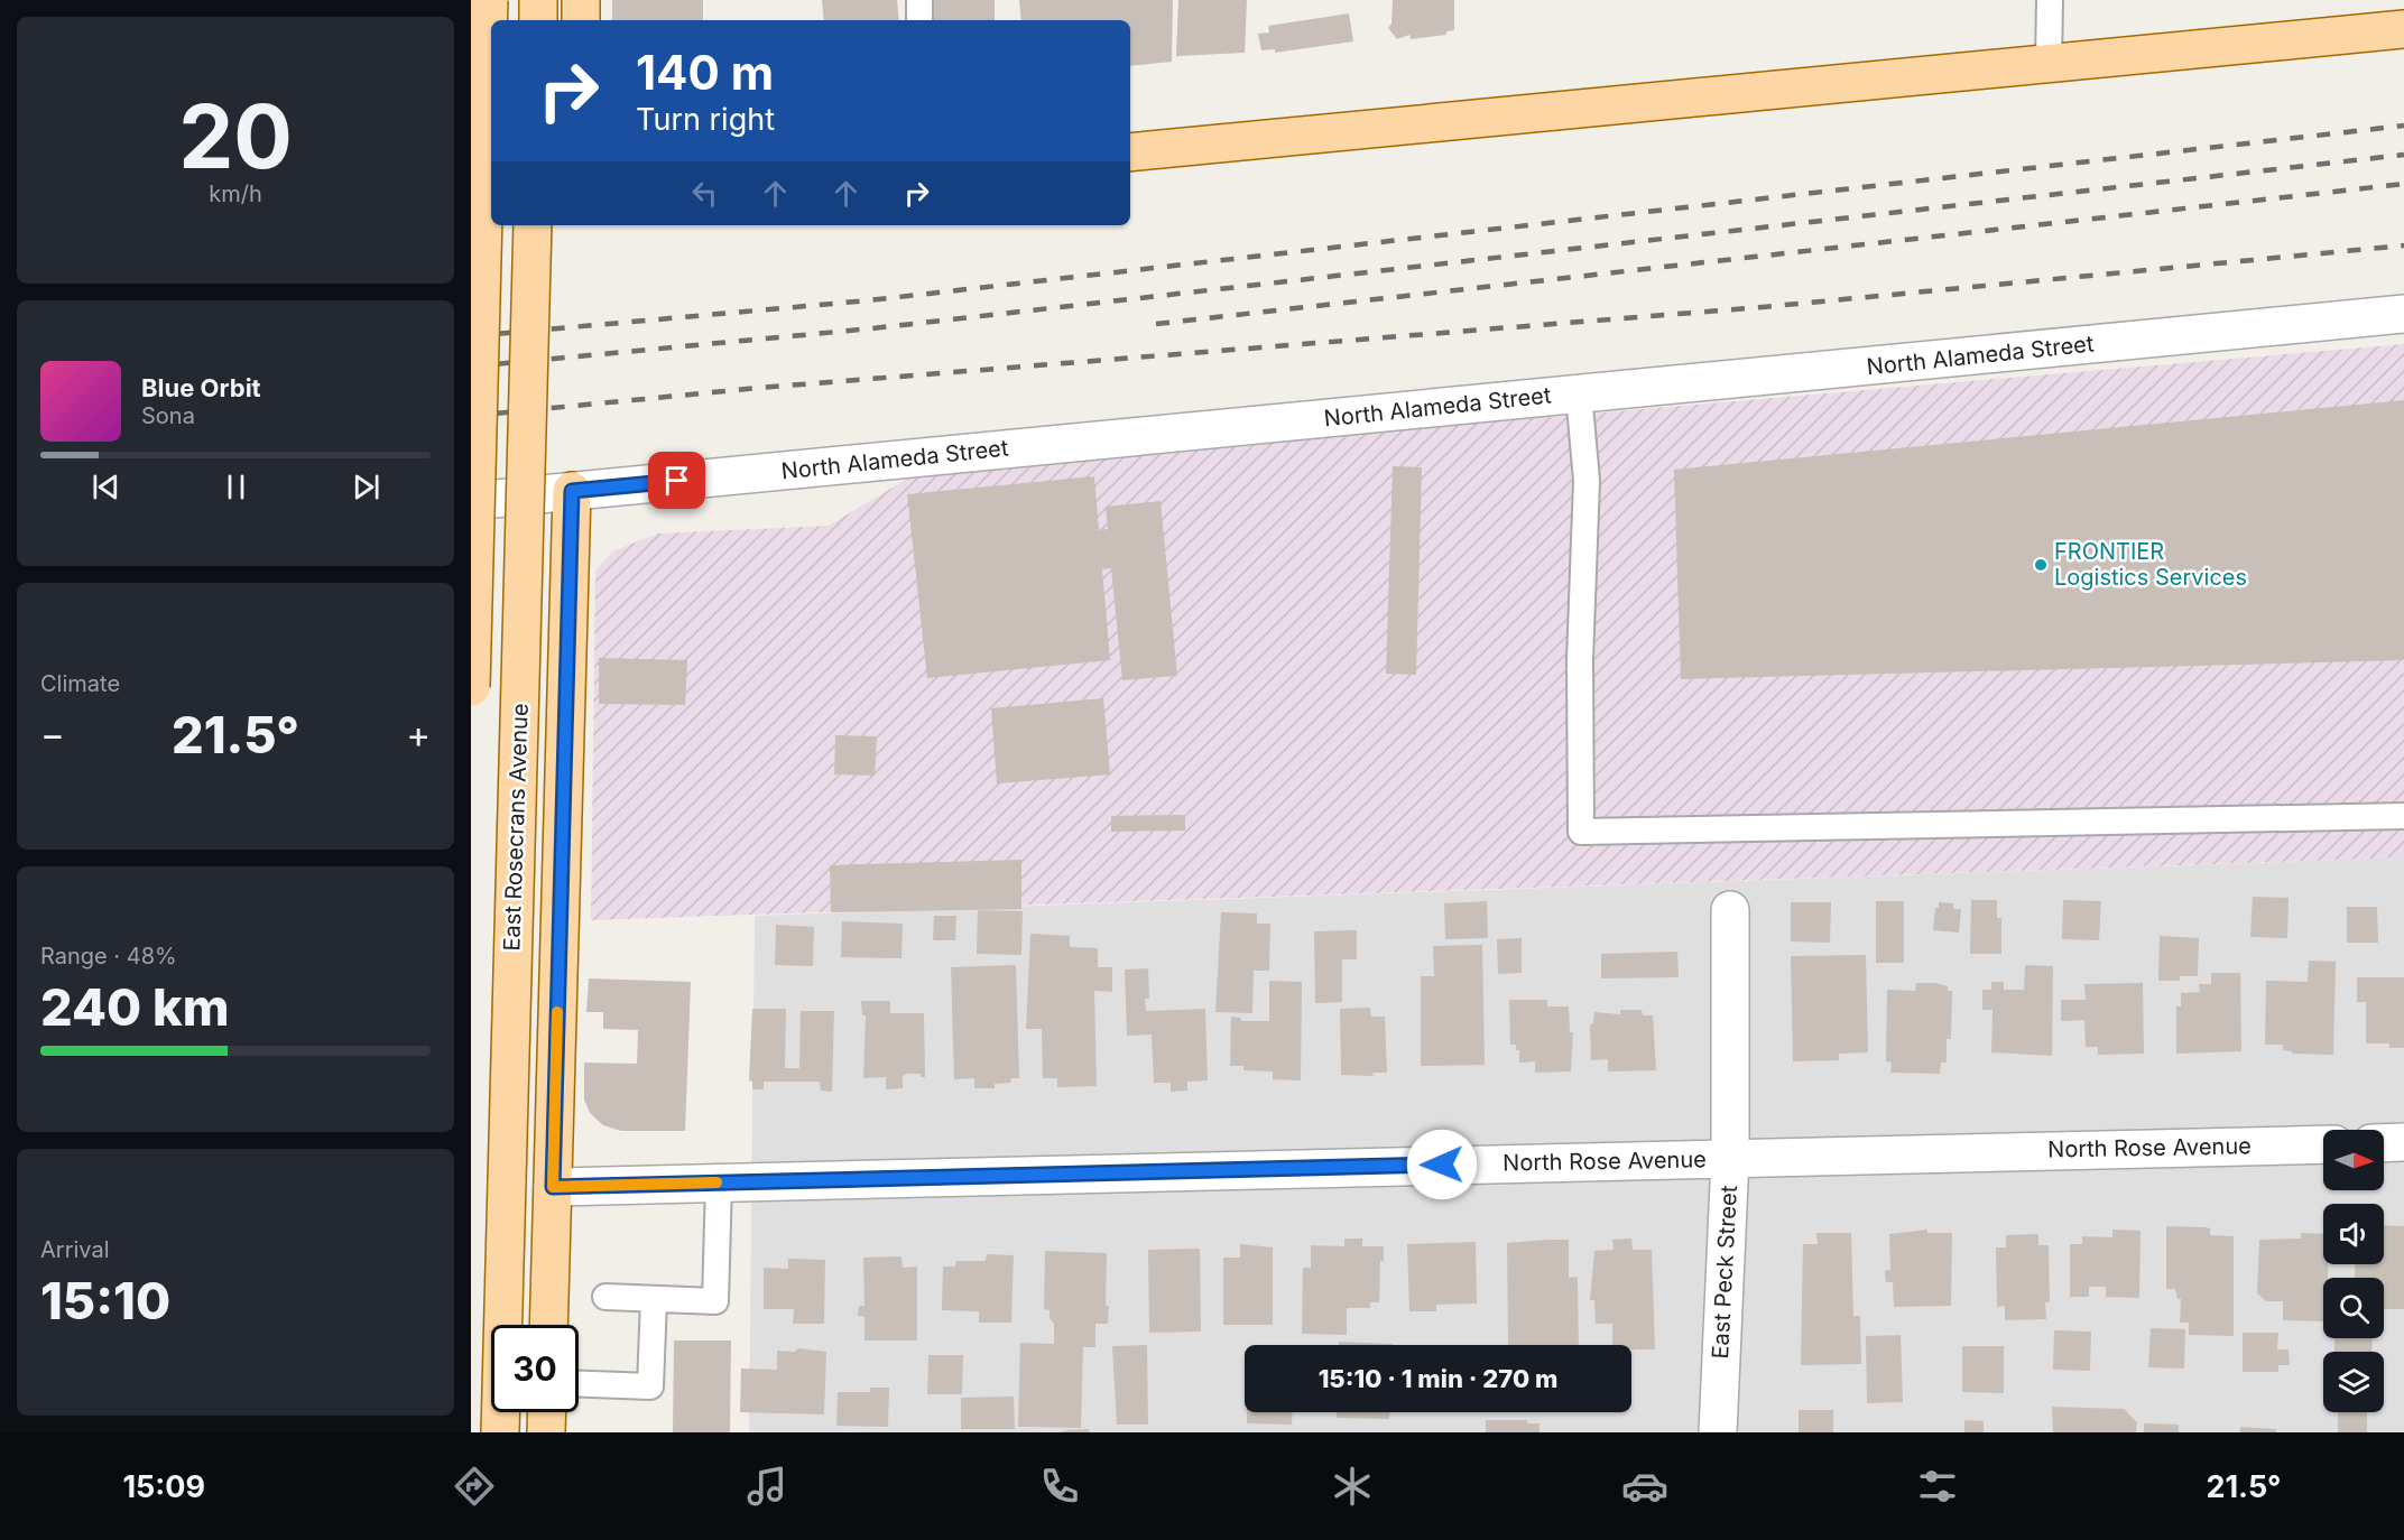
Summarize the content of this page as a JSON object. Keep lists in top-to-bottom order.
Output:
{
  "streets": {
    "main road": ["East Rosecrans Avenue"],
    "street": ["North Alameda Street", "North Rose Avenue", "East Peck Street"]
  },
  "crossings": [
    ["North Rose Avenue", "East Peck Street"]
  ],
  "places": ["FRONTIER Logistics Services"],
  "north": "right",
  "page": {
    "tile": [
      ["20", "km/h"],
      "Climate",
      ["Range · 48%", "240 km"],
      ["Arrival", "15:10"]
    ],
    "turn": ["140 m", "Turn right"],
    "song": ["Blue Orbit", "Sona"],
    "heat": ["−", "21.5°", "+"],
    "limit": "30",
    "trip": "15:10 · 1 min · 270 m",
    "tabs": ["15:09", "21.5°"]
  }
}
